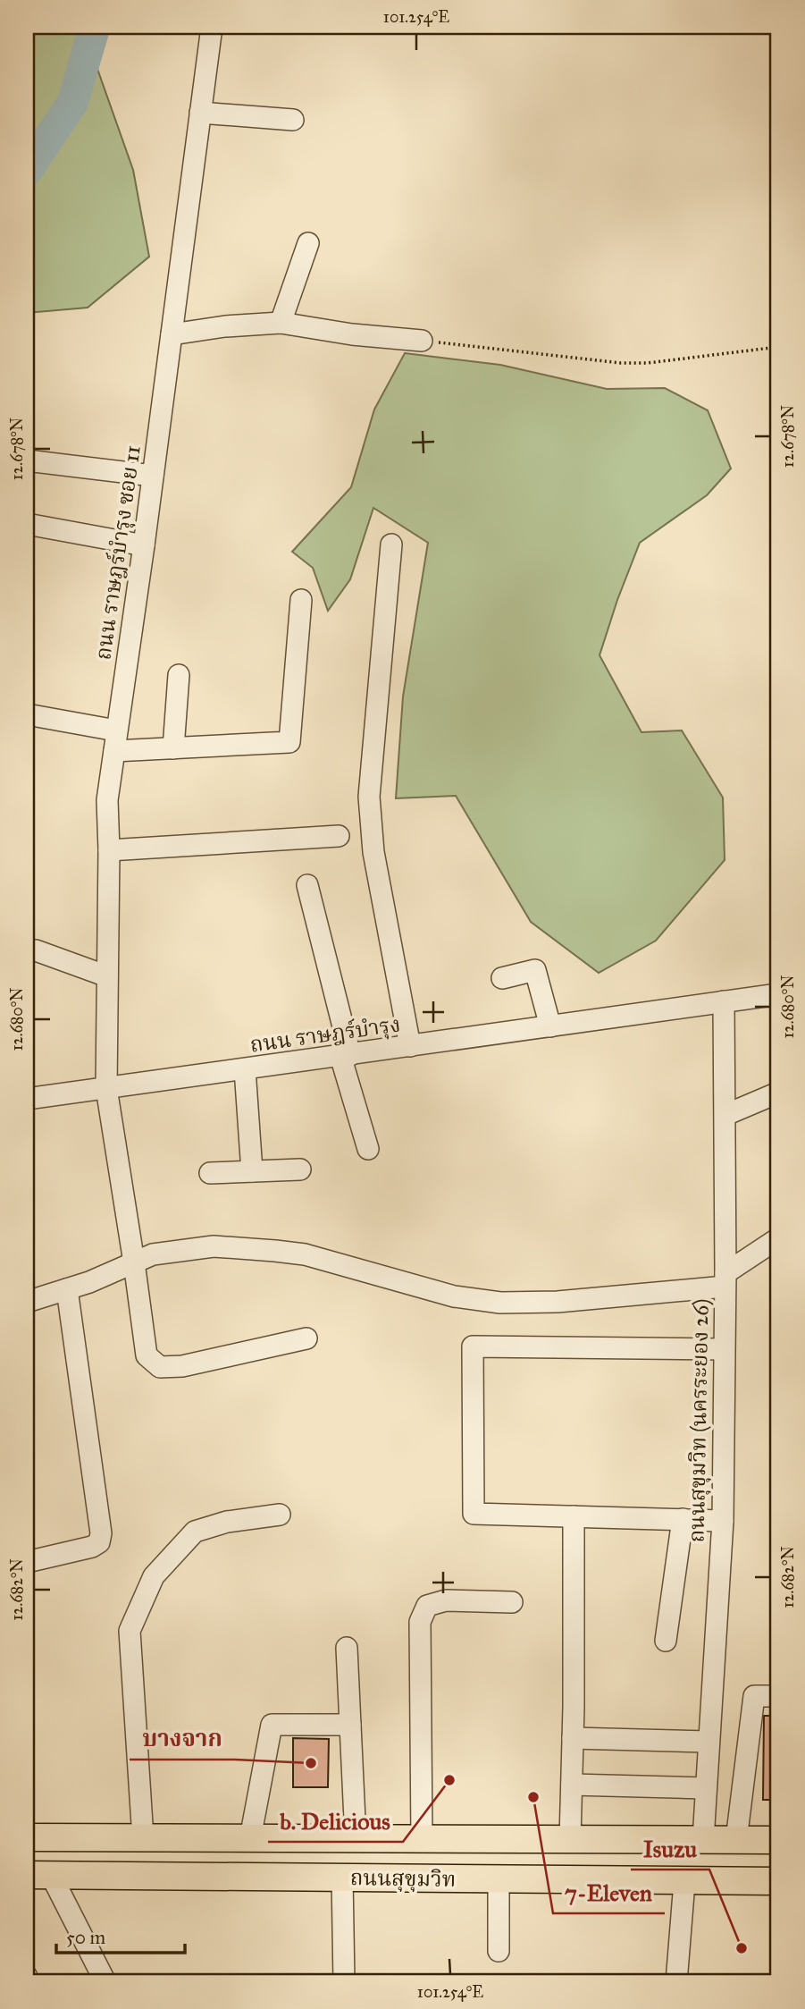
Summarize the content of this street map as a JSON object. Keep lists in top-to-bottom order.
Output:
{
  "streets": {
    "main road": ["ถนนสุขุมวิท"],
    "street": ["ถนน ราษฎร์บำรุง ซอย 11", "ถนน ราษฎร์บำรุง", "ถนนสุขุมวิท (นครระยอง 26)"]
  },
  "crossings": [
    ["ถนน ราษฎร์บำรุง ซอย 11", "ถนน ราษฎร์บำรุง"],
    ["ถนน ราษฎร์บำรุง", "ถนนสุขุมวิท (นครระยอง 26)"],
    ["ถนนสุขุมวิท (นครระยอง 26)", "ถนนสุขุมวิท"]
  ],
  "places": [
    "บางจาก",
    "b. Delicious",
    "7-Eleven",
    "Isuzu"
  ],
  "scale_bar": "50 m",
  "coordinates": [
    "101.254°E",
    "12.678°N",
    "12.680°N",
    "12.682°N"
  ]
}
